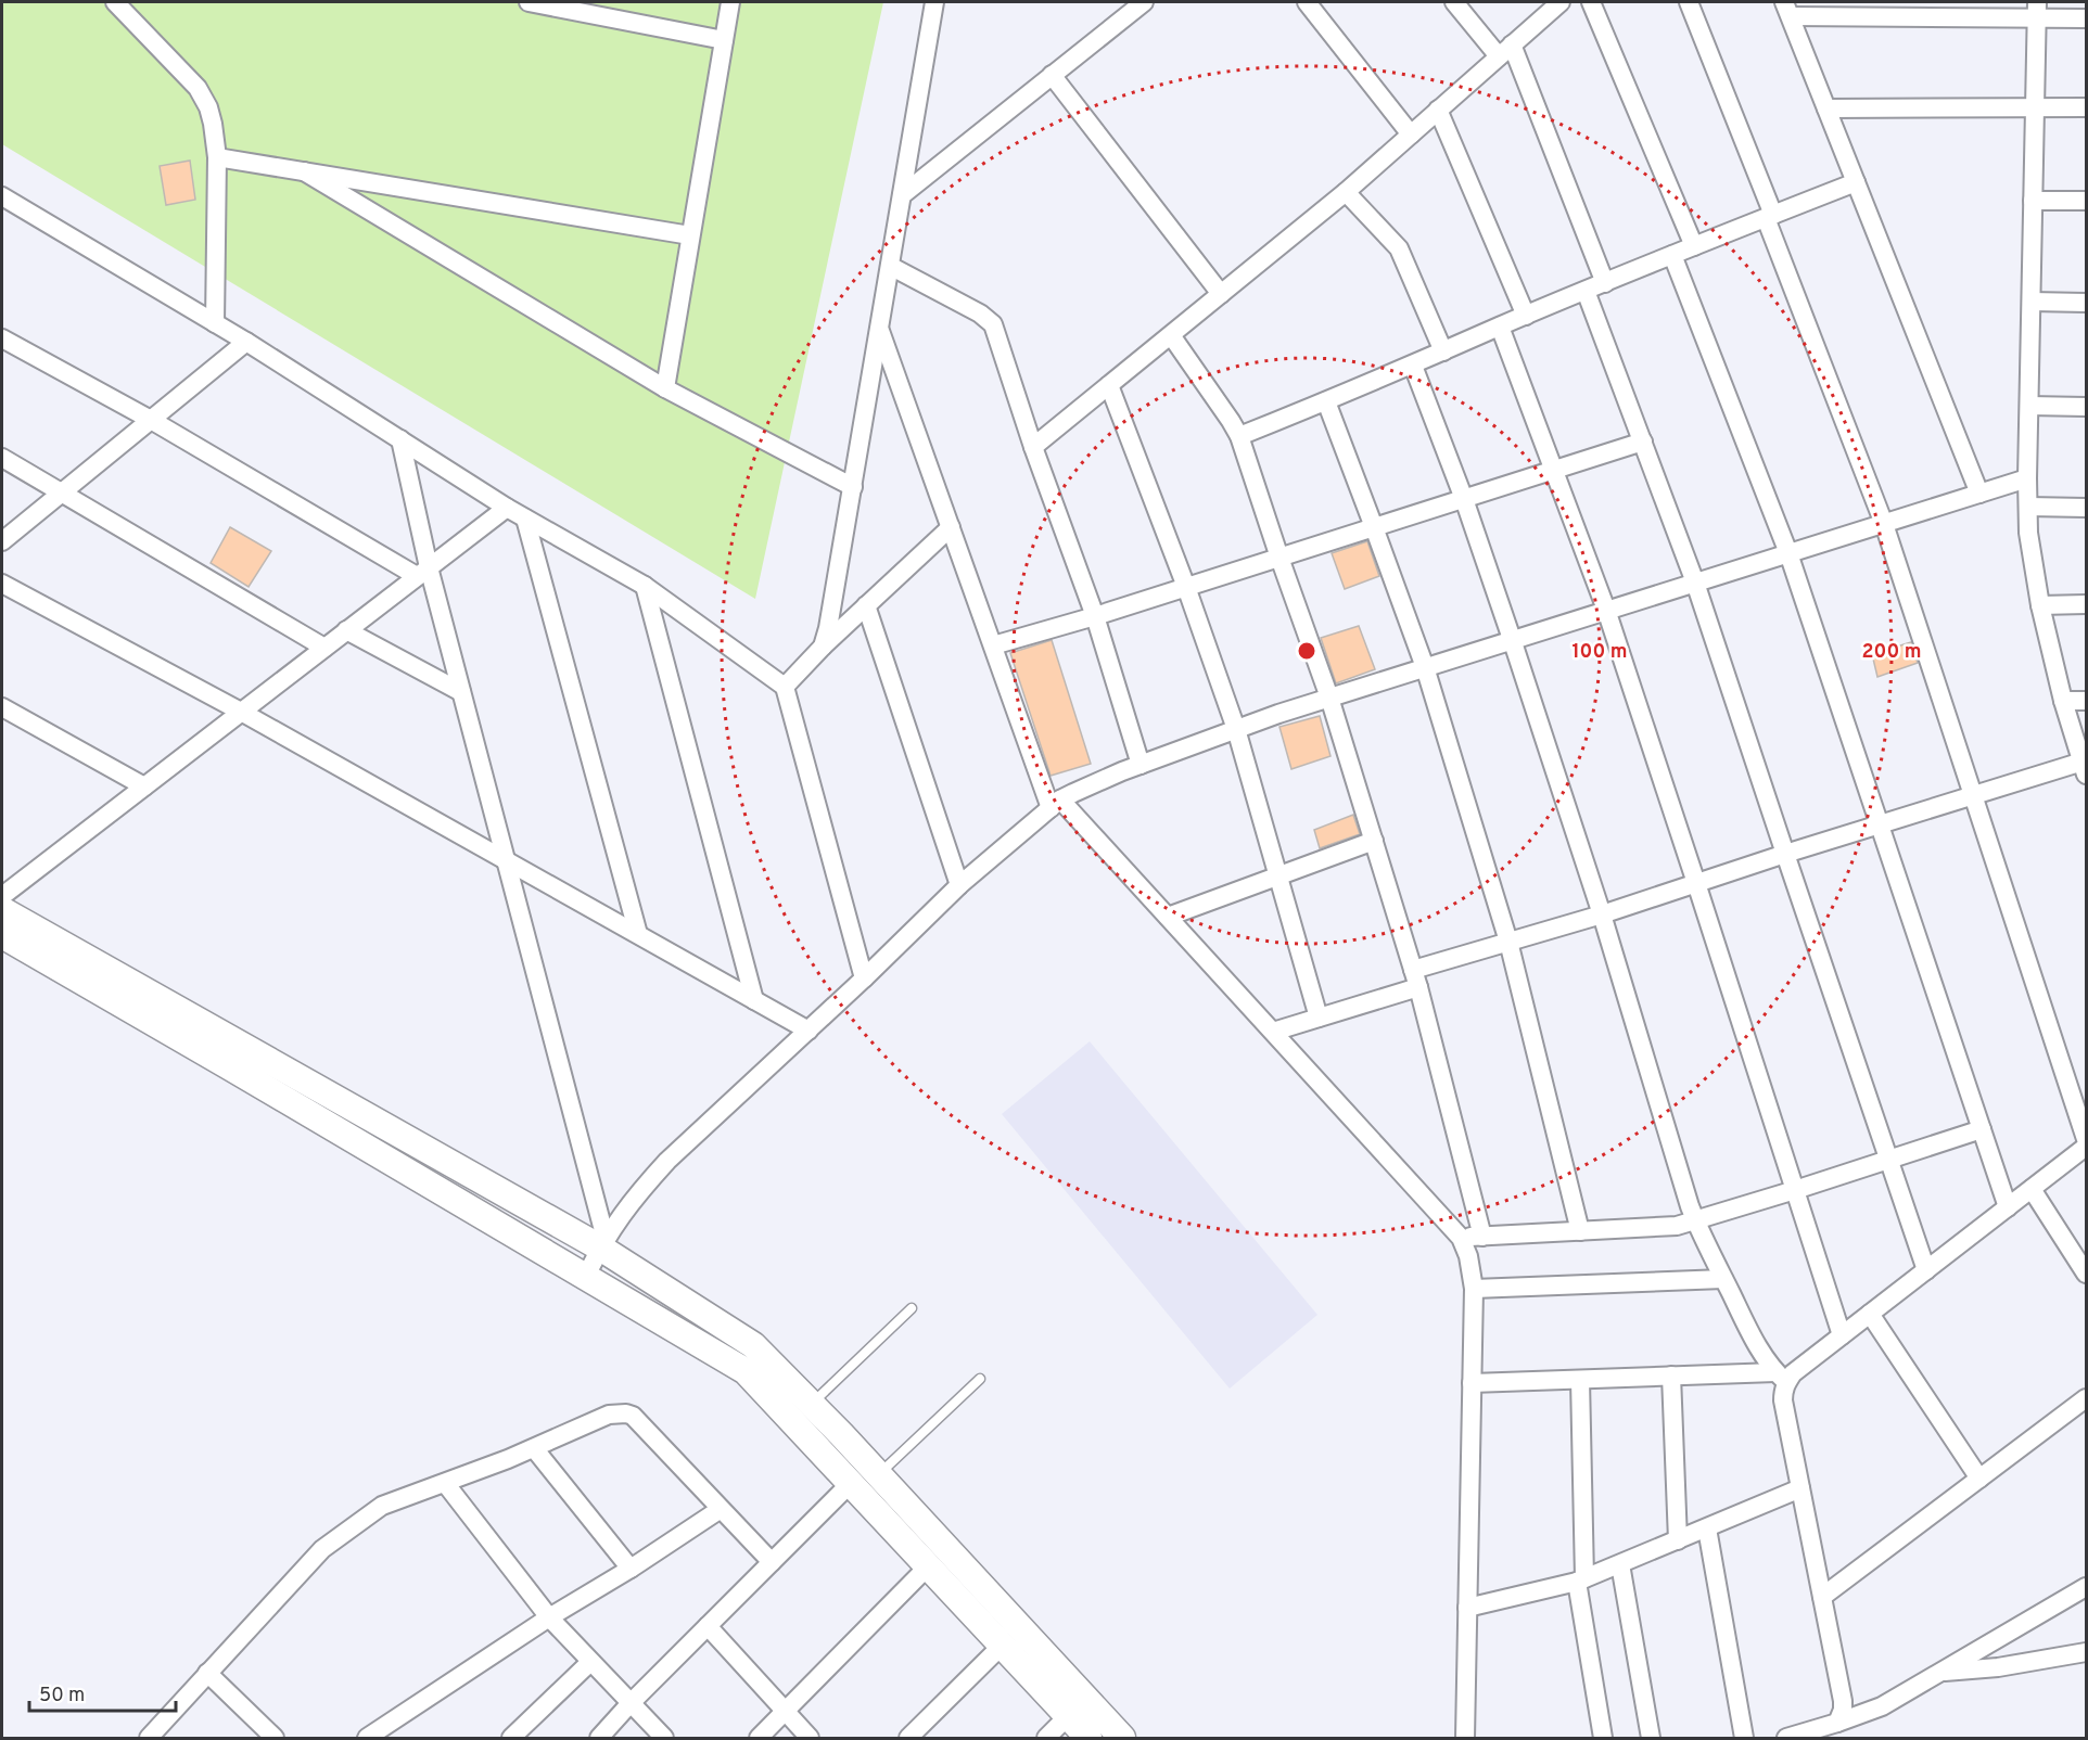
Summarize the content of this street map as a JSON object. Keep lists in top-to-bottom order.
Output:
{
  "scale_bar": "50 m",
  "rings": ["100 m", "200 m"]
}
